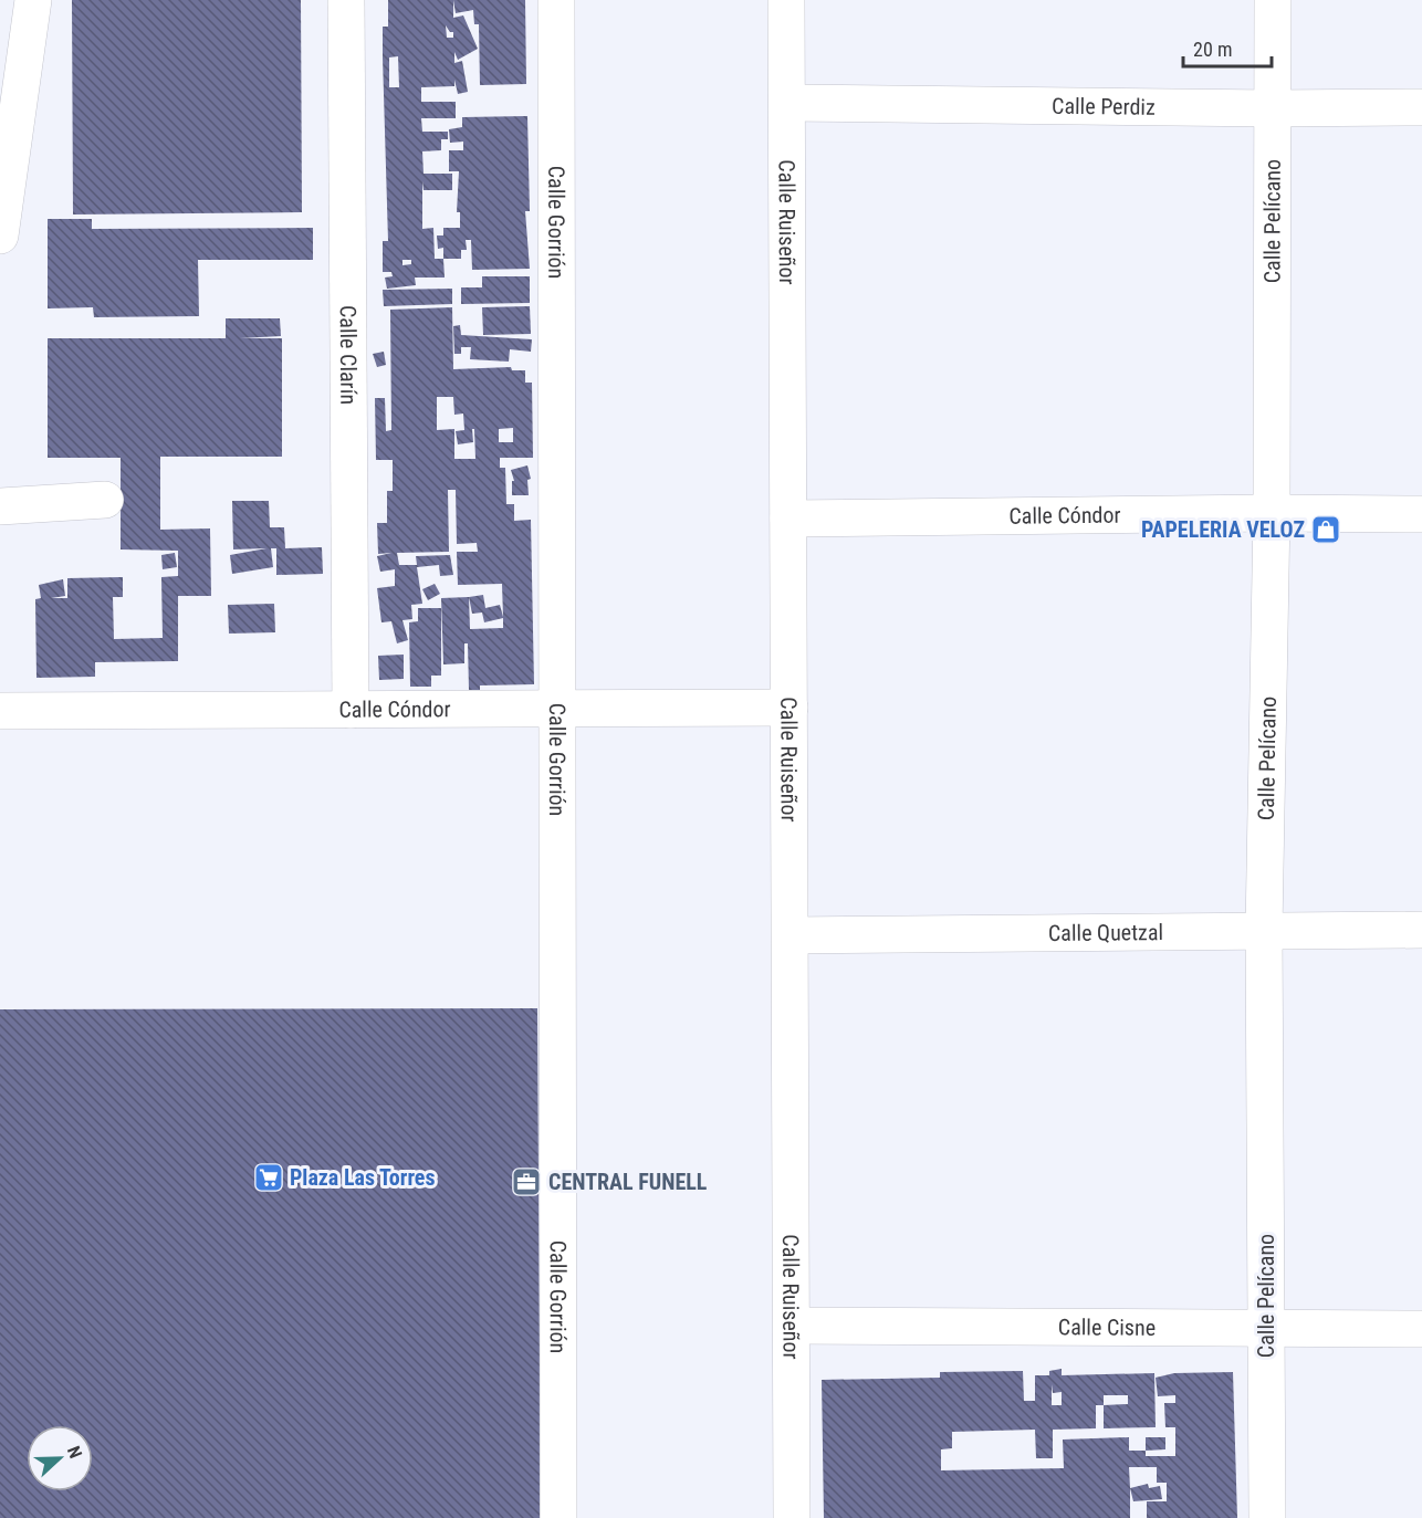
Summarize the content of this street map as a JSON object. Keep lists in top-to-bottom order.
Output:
{
  "streets": {
    "street": [
      "Calle Perdiz",
      "Calle Gorrión",
      "Calle Ruiseñor",
      "Calle Pelícano",
      "Calle Clarín",
      "Calle Cóndor",
      "Calle Quetzal",
      "Calle Cisne"
    ]
  },
  "crossings": [
    ["Calle Perdiz", "Calle Ruiseñor"],
    ["Calle Perdiz", "Calle Pelícano"],
    ["Calle Gorrión", "Calle Cóndor"],
    ["Calle Ruiseñor", "Calle Cóndor"],
    ["Calle Ruiseñor", "Calle Quetzal"],
    ["Calle Ruiseñor", "Calle Cisne"],
    ["Calle Pelícano", "Calle Cóndor"],
    ["Calle Pelícano", "Calle Quetzal"],
    ["Calle Pelícano", "Calle Cisne"],
    ["Calle Clarín", "Calle Cóndor"]
  ],
  "places": {
    "shop": ["PAPELERIA VELOZ"],
    "supermarket": ["Plaza Las Torres"],
    "office": ["CENTRAL FUNELL"]
  },
  "scale_bar": "20 m",
  "north": "right"
}
